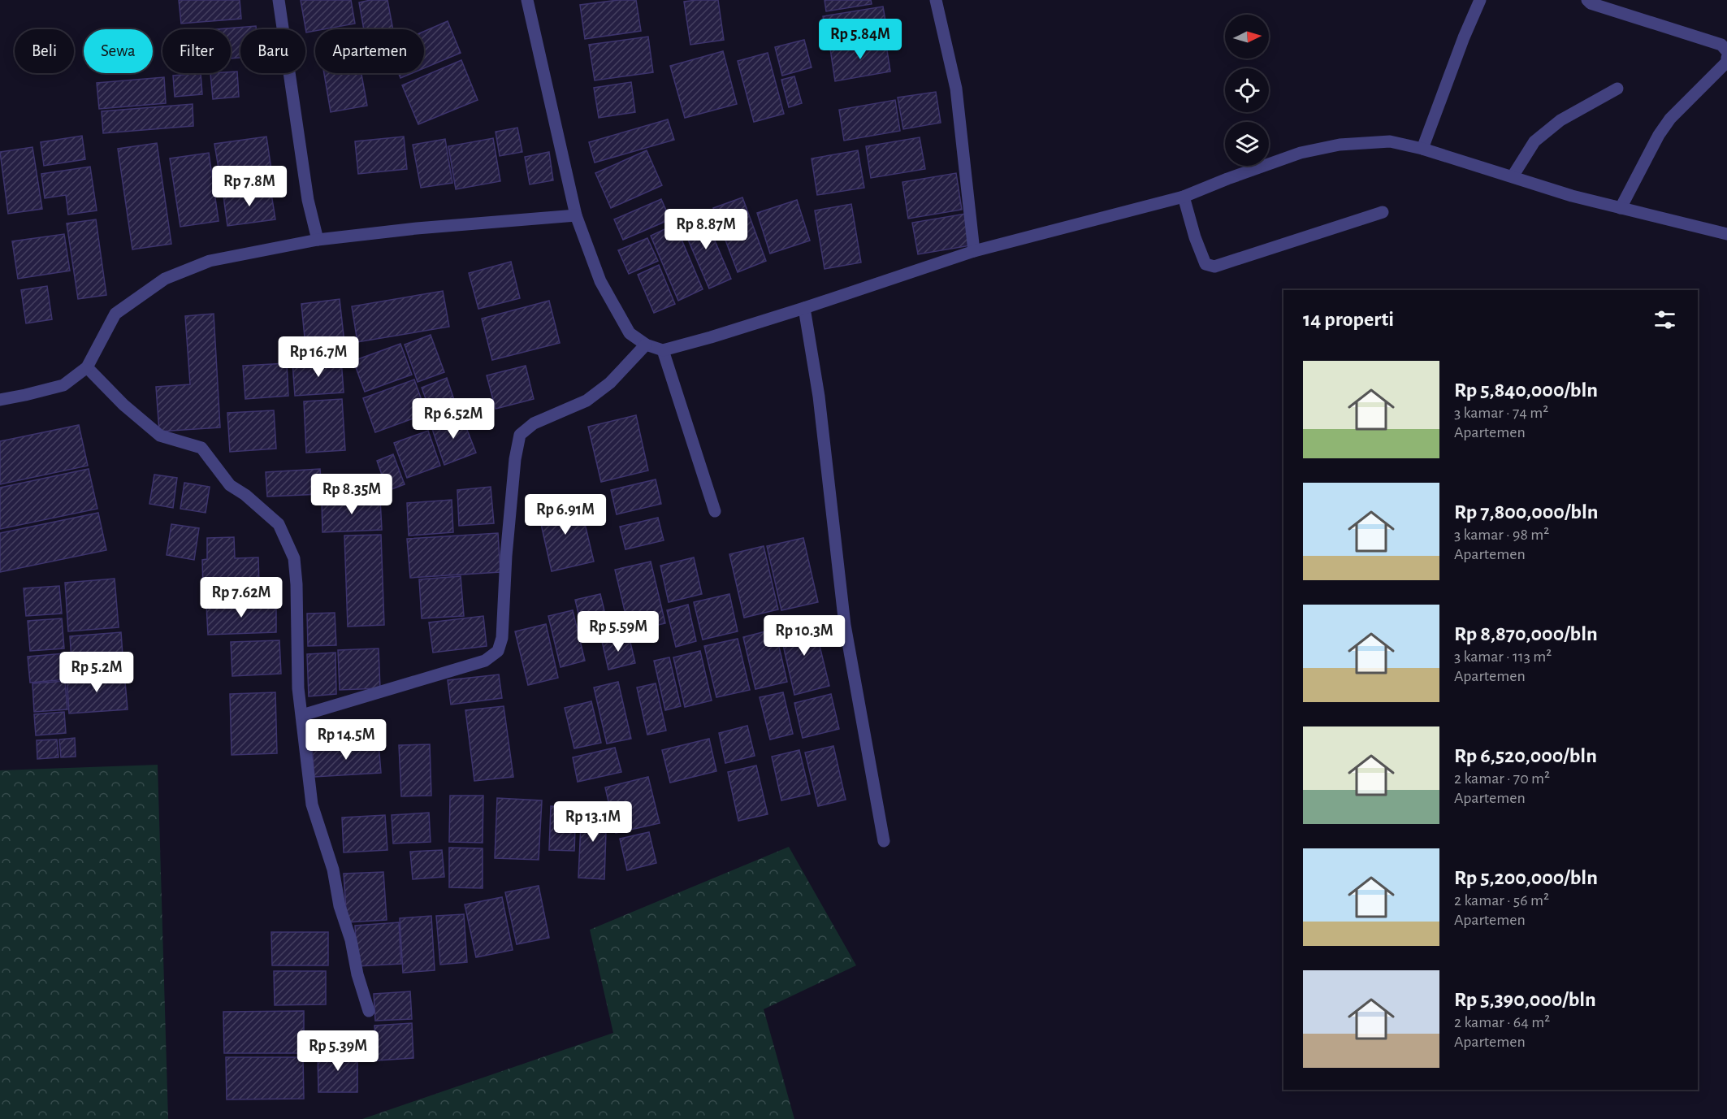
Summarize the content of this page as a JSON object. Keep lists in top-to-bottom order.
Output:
{
  "north": "right",
  "page": {
    "price": [
      "Rp 5.84M",
      "Rp 7.8M",
      "Rp 8.87M",
      "Rp 16.7M",
      "Rp 6.52M",
      "Rp 8.35M",
      "Rp 6.91M",
      "Rp 7.62M",
      "Rp 5.59M",
      "Rp 10.3M",
      "Rp 5.2M",
      "Rp 14.5M",
      "Rp 13.1M",
      "Rp 5.39M"
    ],
    "chip": [
      "Beli",
      "Sewa",
      "Filter",
      "Baru",
      "Apartemen"
    ],
    "heading": "14 properti",
    "list": [
      {
        "name": "Rp 5,840,000/bln",
        "note": "3 kamar · 74 m² · Apartemen"
      },
      {
        "name": "Rp 7,800,000/bln",
        "note": "3 kamar · 98 m² · Apartemen"
      },
      {
        "name": "Rp 8,870,000/bln",
        "note": "3 kamar · 113 m² · Apartemen"
      },
      {
        "name": "Rp 6,520,000/bln",
        "note": "2 kamar · 70 m² · Apartemen"
      },
      {
        "name": "Rp 5,200,000/bln",
        "note": "2 kamar · 56 m² · Apartemen"
      },
      {
        "name": "Rp 5,390,000/bln",
        "note": "2 kamar · 64 m² · Apartemen"
      }
    ]
  }
}
